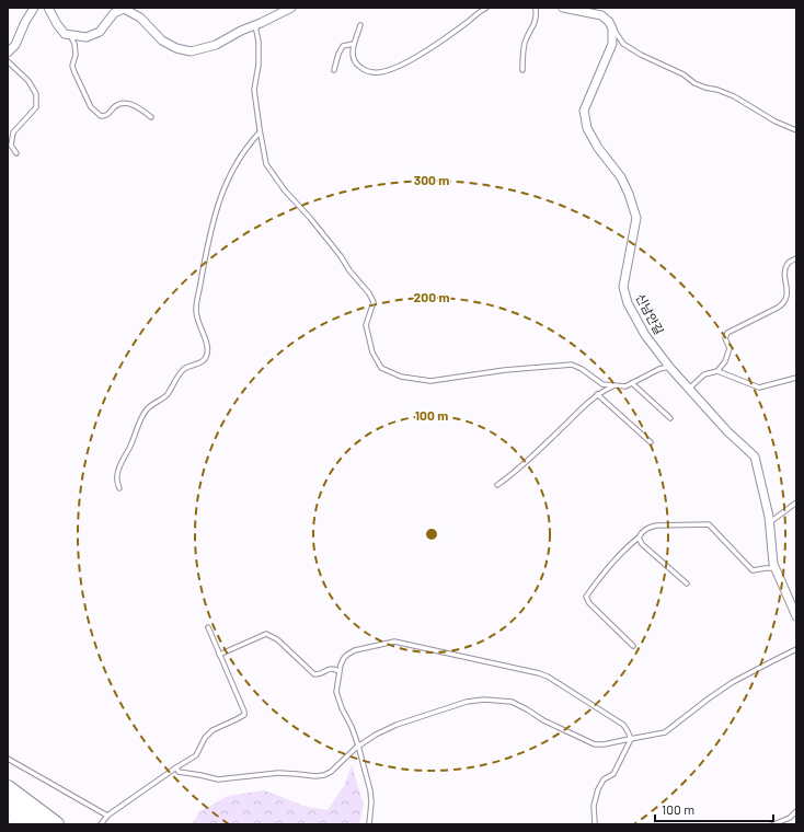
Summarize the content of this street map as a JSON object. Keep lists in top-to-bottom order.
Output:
{
  "streets": {
    "street": ["신남안길"]
  },
  "scale_bar": "100 m",
  "rings": ["300 m", "200 m", "100 m"]
}
